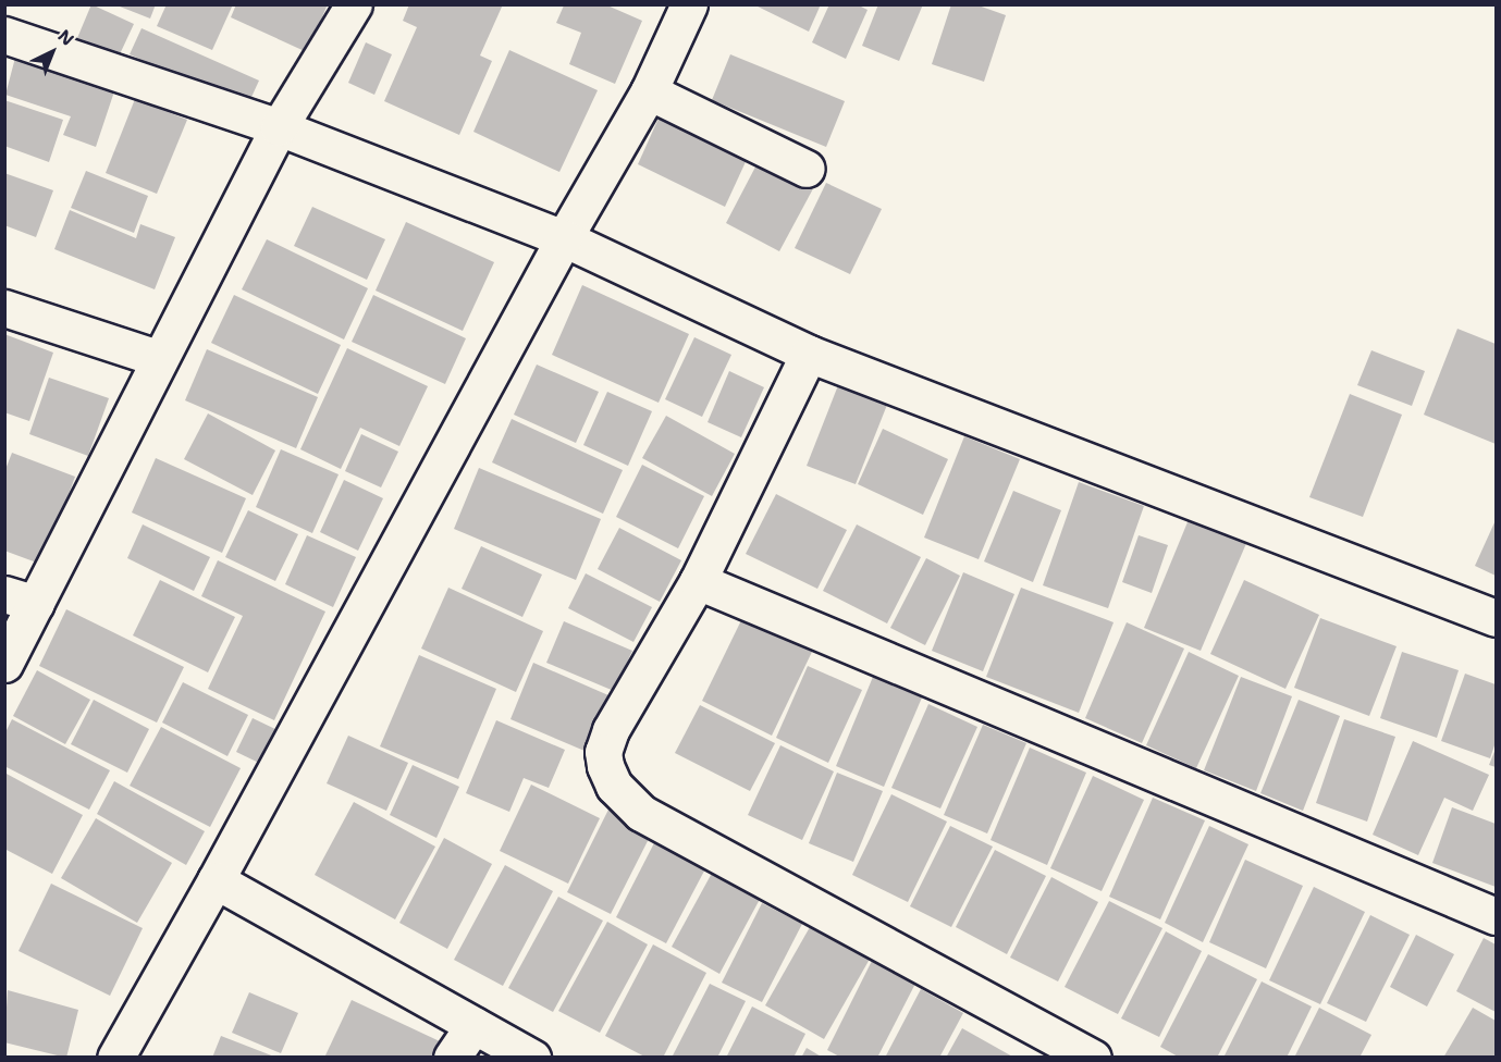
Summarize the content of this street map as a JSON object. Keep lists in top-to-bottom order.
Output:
{
  "north": "top right"
}
